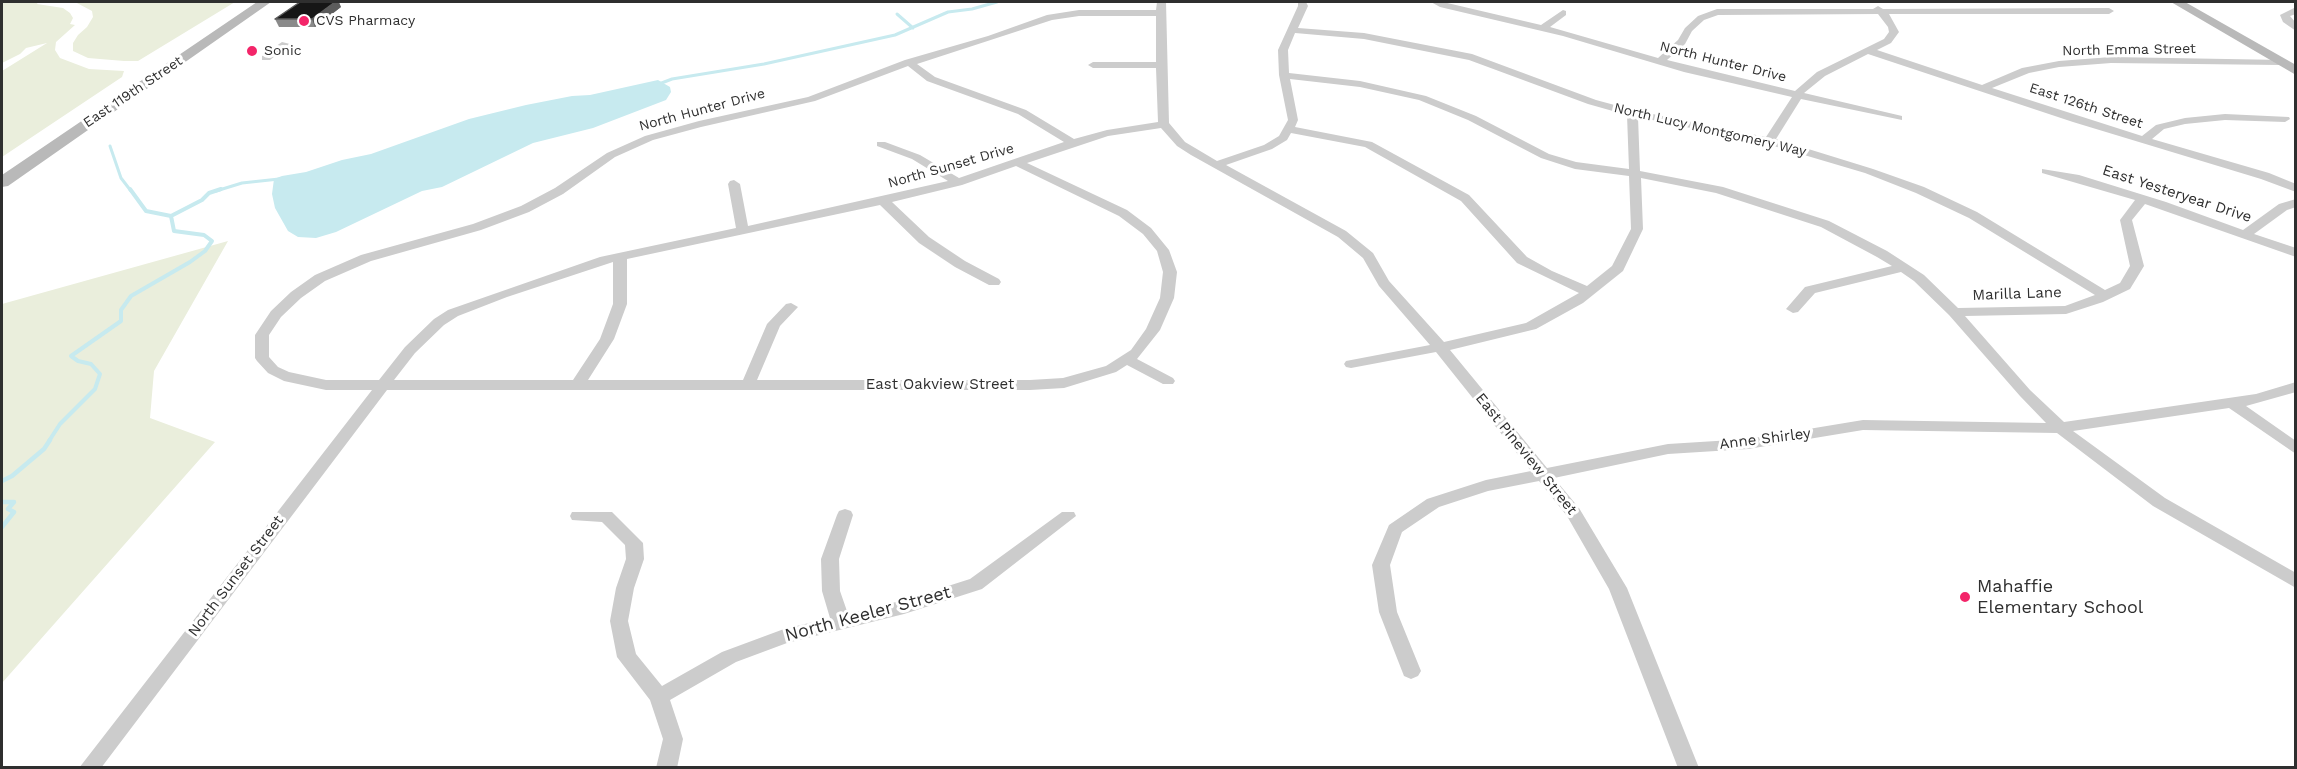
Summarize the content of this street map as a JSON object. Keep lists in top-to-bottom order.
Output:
{
  "streets": {
    "main road": ["East 119th Street"],
    "street": [
      "North Emma Street",
      "North Hunter Drive",
      "East 126th Street",
      "North Lucy Montgomery Way",
      "North Sunset Drive",
      "East Yesteryear Drive",
      "Marilla Lane",
      "East Oakview Street",
      "Anne Shirley",
      "East Pineview Street",
      "North Sunset Street",
      "North Keeler Street"
    ]
  },
  "crossings": [
    ["North Emma Street", "East 126th Street"],
    ["North Hunter Drive", "North Sunset Drive"],
    ["North Hunter Drive", "East Oakview Street"],
    ["North Hunter Drive", "North Sunset Street"],
    ["North Lucy Montgomery Way", "Marilla Lane"],
    ["North Sunset Drive", "East Oakview Street"],
    ["North Sunset Drive", "East Pineview Street"],
    ["North Sunset Drive", "North Sunset Street"],
    ["East Yesteryear Drive", "Marilla Lane"],
    ["East Oakview Street", "North Sunset Street"],
    ["Anne Shirley", "East Pineview Street"]
  ],
  "places": ["CVS Pharmacy", "Sonic", "Mahaffie Elementary School"]
}
